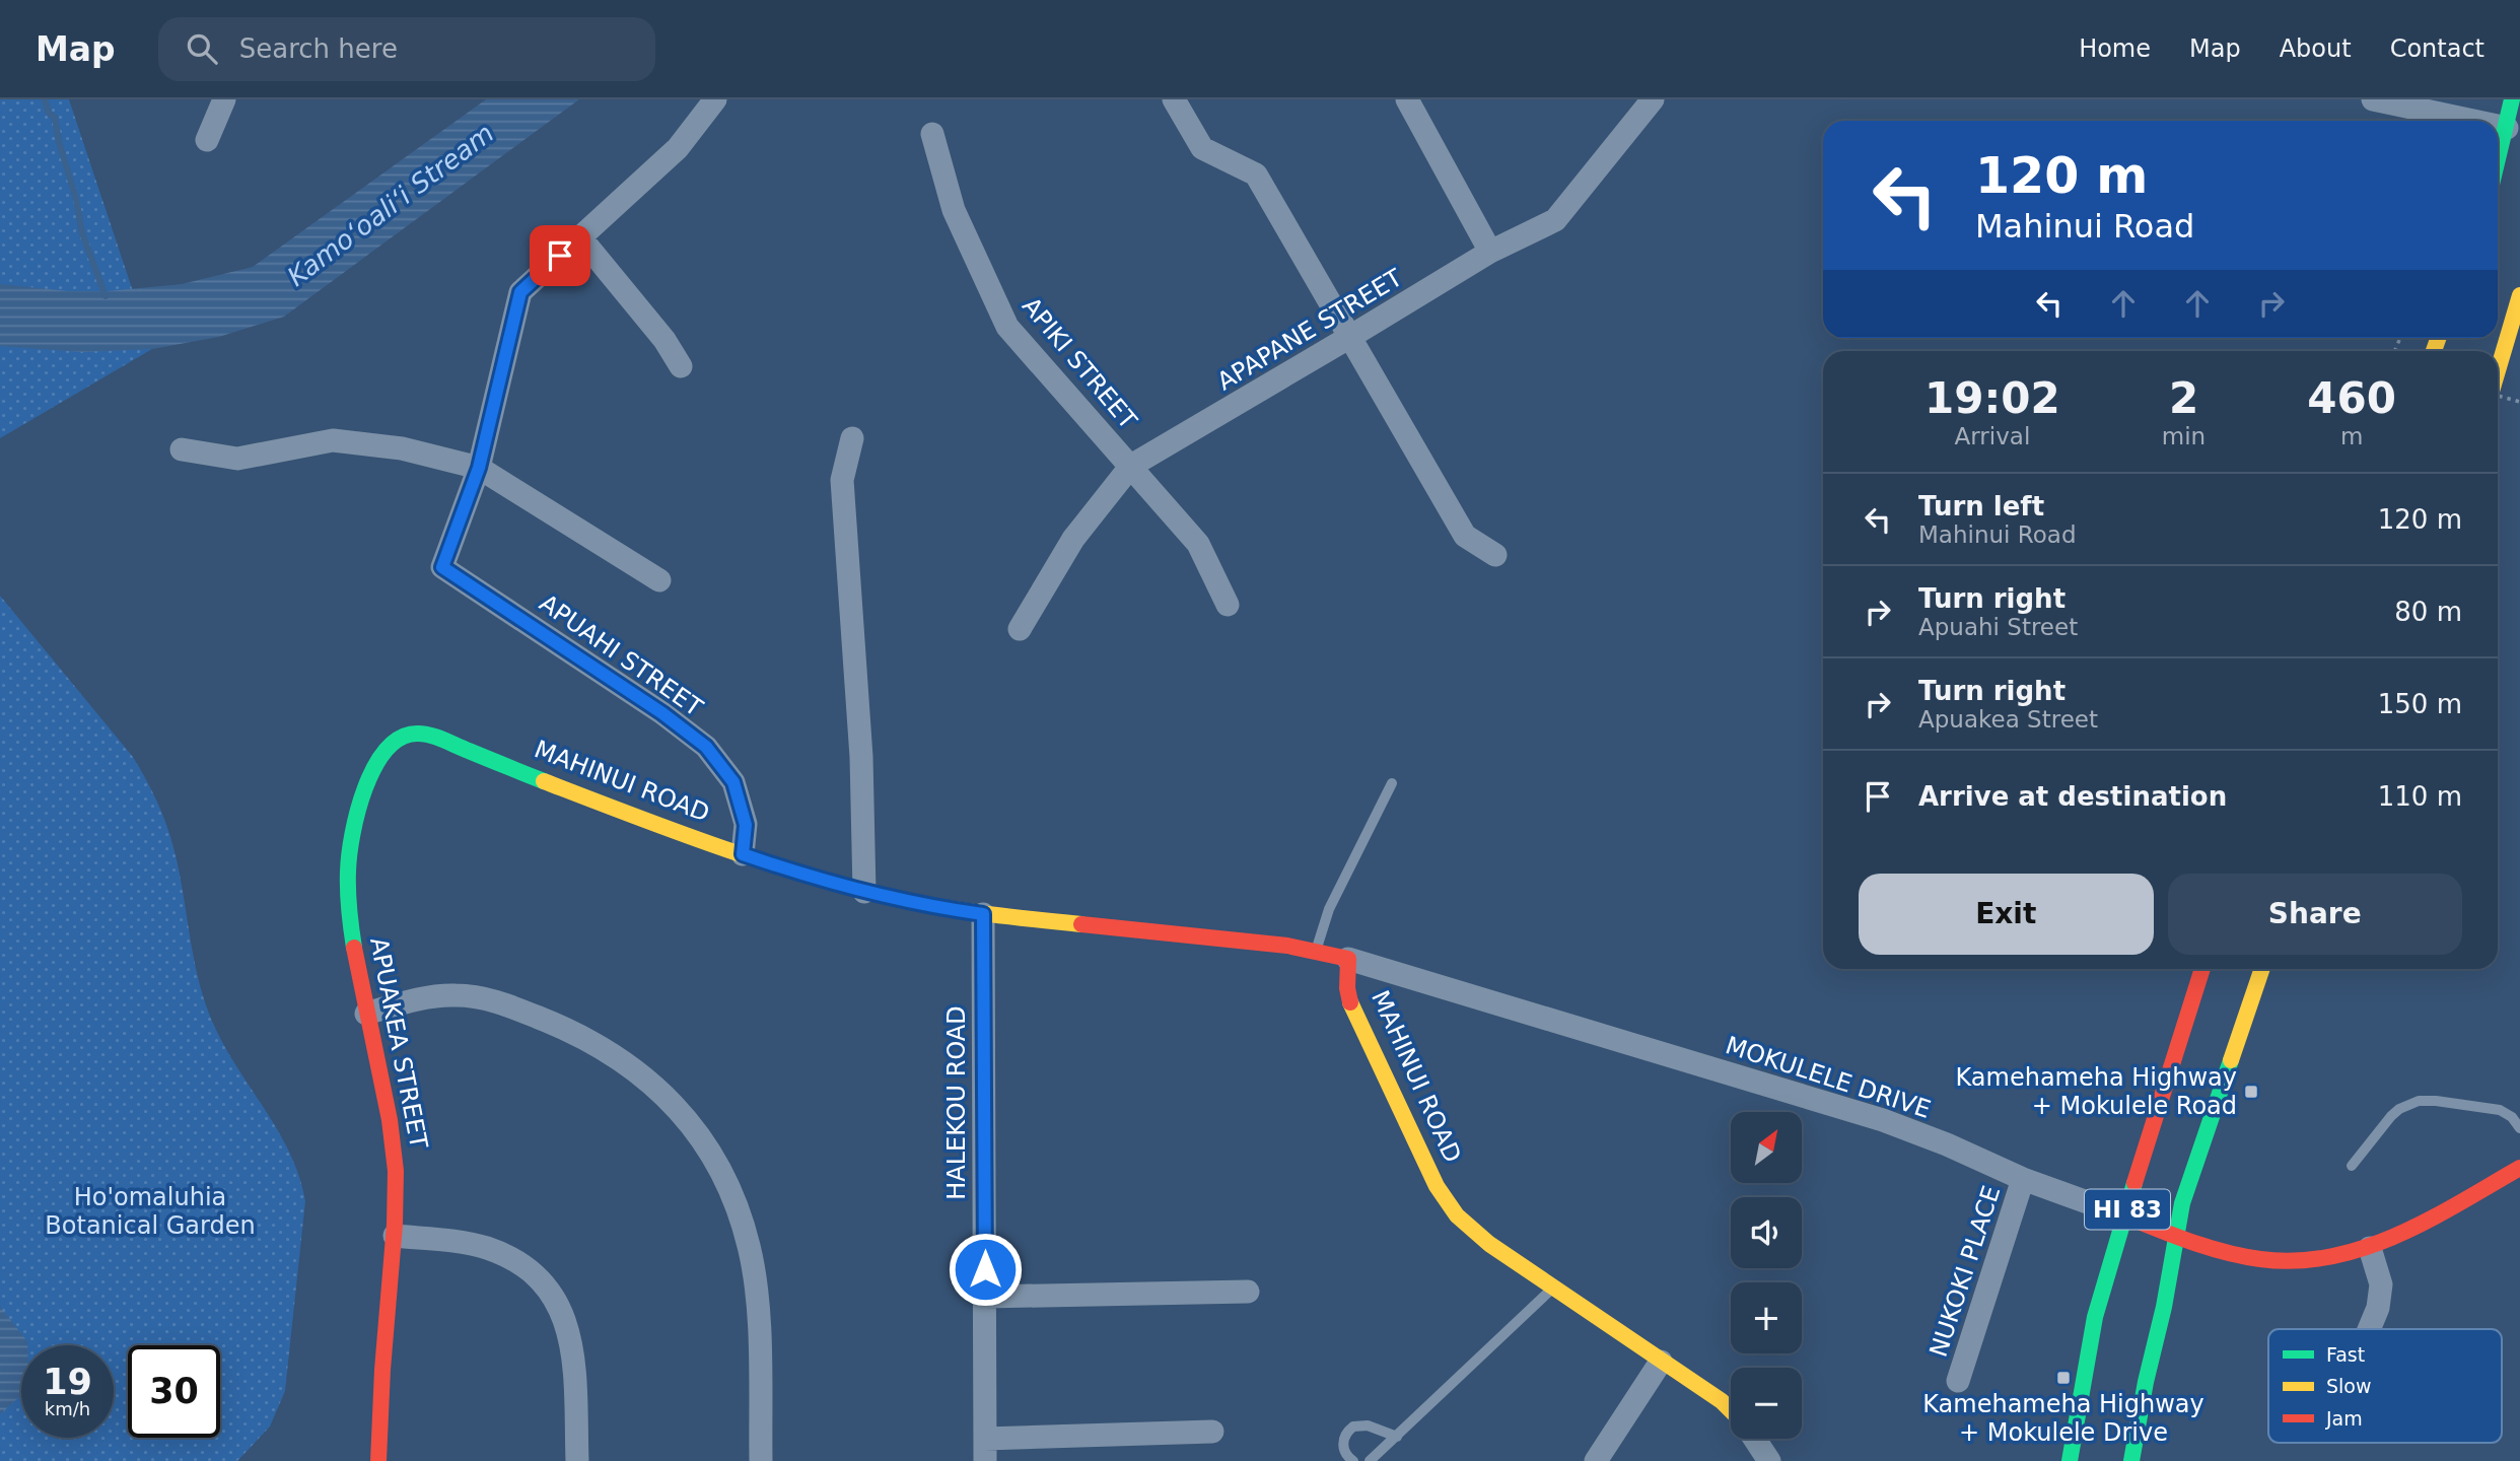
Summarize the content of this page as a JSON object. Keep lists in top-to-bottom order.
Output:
{
  "streets": {
    "street": [
      "APAPANE STREET",
      "APIKI STREET",
      "APUAHI STREET",
      "MAHINUI ROAD",
      "APUAKEA STREET",
      "MOKULELE DRIVE",
      "HALEKOU ROAD",
      "HI 83",
      "NUKOKI PLACE"
    ]
  },
  "crossings": [
    ["APAPANE STREET", "APIKI STREET"],
    ["APUAHI STREET", "MAHINUI ROAD"],
    ["MAHINUI ROAD", "APUAKEA STREET"],
    ["MAHINUI ROAD", "MOKULELE DRIVE"],
    ["MAHINUI ROAD", "HALEKOU ROAD"],
    ["MOKULELE DRIVE", "HI 83"],
    ["MOKULELE DRIVE", "NUKOKI PLACE"]
  ],
  "water": ["Kamoʻoaliʻi Stream"],
  "parks": ["Ho'omaluhia Botanical Garden"],
  "places": {
    "transit": ["Kamehameha Highway + Mokulele Road", "Kamehameha Highway + Mokulele Drive"]
  },
  "legend": ["Fast", "Slow", "Jam"],
  "north": "top right",
  "page": {
    "header": "Map",
    "search": "Search here",
    "nav": [
      "Home",
      "Map",
      "About",
      "Contact"
    ],
    "turn": ["120 m", "Mahinui Road"],
    "eta": [
      "19:02",
      "Arrival",
      "2",
      "min",
      "460",
      "m"
    ],
    "list": [
      {
        "name": "Turn left",
        "note": "Mahinui Road",
        "value": "120 m"
      },
      {
        "name": "Turn right",
        "note": "Apuahi Street",
        "value": "80 m"
      },
      {
        "name": "Turn right",
        "note": "Apuakea Street",
        "value": "150 m"
      },
      {
        "name": "Arrive at destination",
        "value": "110 m"
      }
    ],
    "buttons": ["Exit", "Share"],
    "map_buttons": ["+", "−"],
    "speed": "19 km/h",
    "limit": "30"
  }
}
